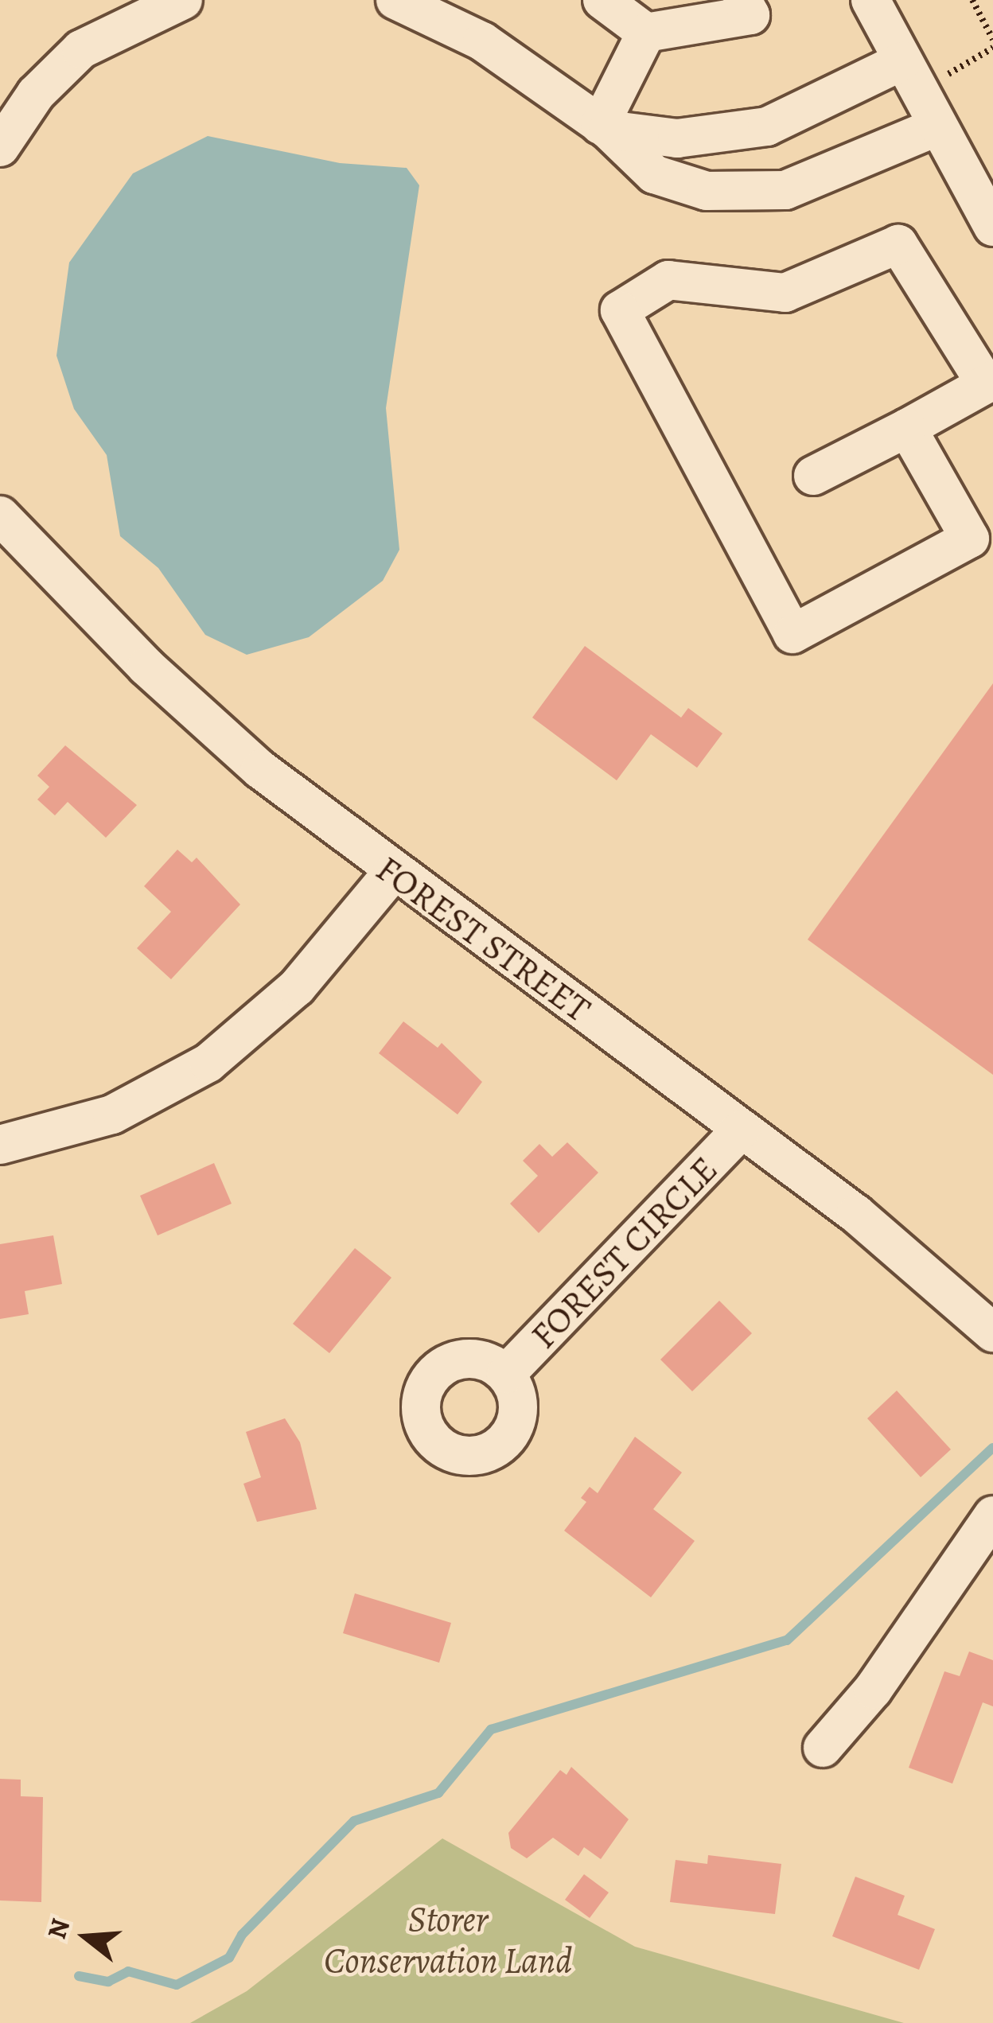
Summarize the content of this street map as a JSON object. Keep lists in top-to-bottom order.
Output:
{
  "streets": {
    "street": ["FOREST STREET", "FOREST CIRCLE"]
  },
  "crossings": [
    ["FOREST STREET", "FOREST CIRCLE"]
  ],
  "parks": ["Storer Conservation Land"],
  "north": "left"
}
